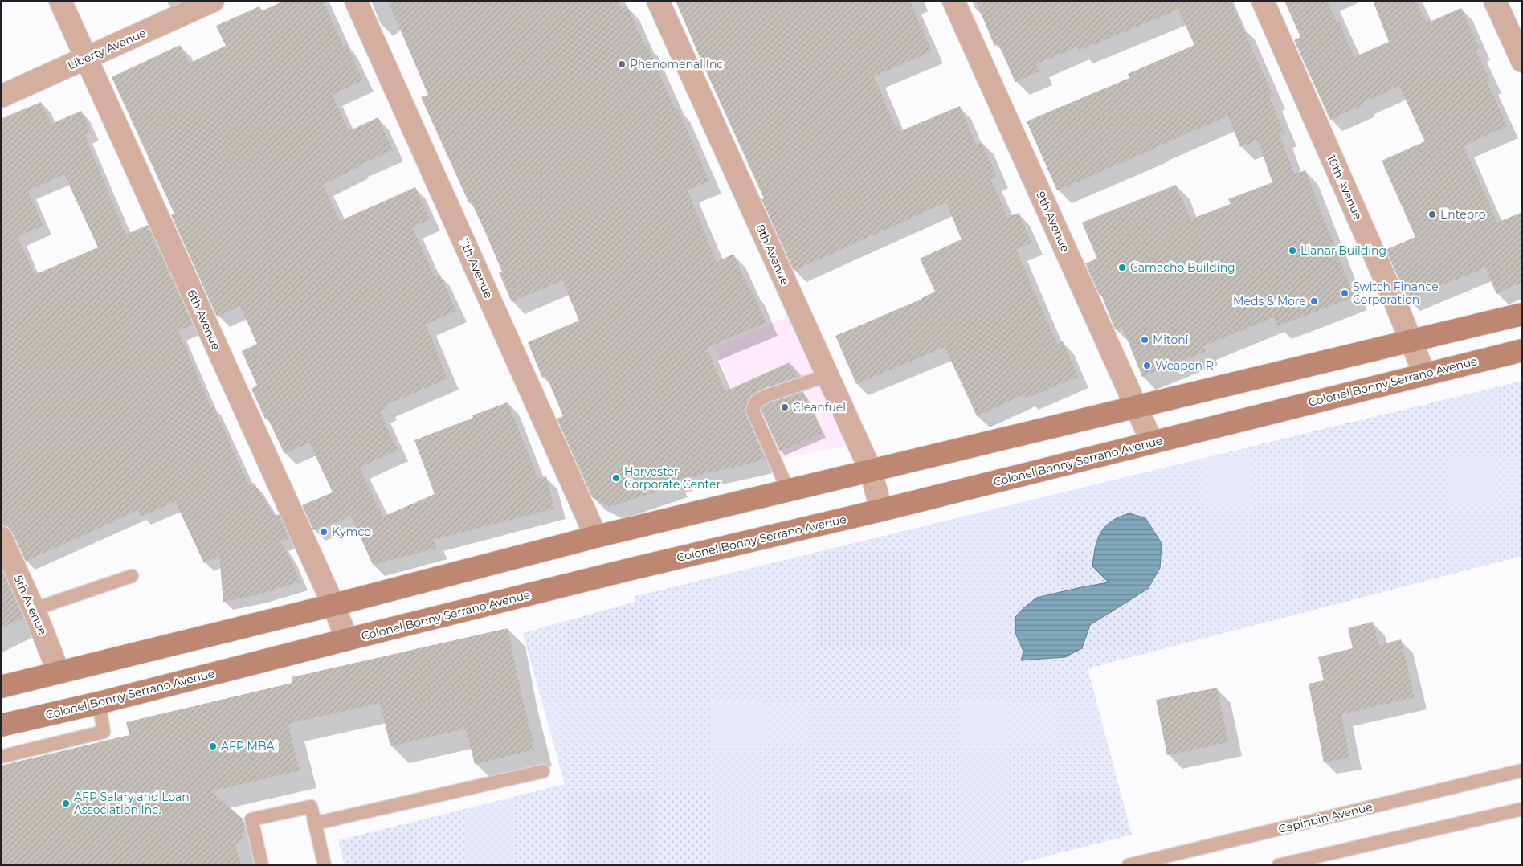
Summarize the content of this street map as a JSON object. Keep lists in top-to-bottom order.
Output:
{
  "streets": {
    "main road": ["Colonel Bonny Serrano Avenue"],
    "street": [
      "Liberty Avenue",
      "10th Avenue",
      "9th Avenue",
      "8th Avenue",
      "7th Avenue",
      "6th Avenue",
      "5th Avenue"
    ],
    "lane": ["Capinpin Avenue"]
  },
  "crossings": [
    ["Liberty Avenue", "6th Avenue"],
    ["10th Avenue", "Colonel Bonny Serrano Avenue"],
    ["9th Avenue", "Colonel Bonny Serrano Avenue"],
    ["8th Avenue", "Colonel Bonny Serrano Avenue"],
    ["6th Avenue", "Colonel Bonny Serrano Avenue"]
  ],
  "places": [
    "Phenomenal Inc",
    "Entepro",
    "Llanar Building",
    "Camacho Building",
    "Switch Finance Corporation",
    "Meds & More",
    "Mitoni",
    "Weapon R",
    "Cleanfuel",
    "Harvester Corporate Center",
    "Kymco",
    "AFP MBAI",
    "AFP Salary and Loan Association Inc."
  ]
}
